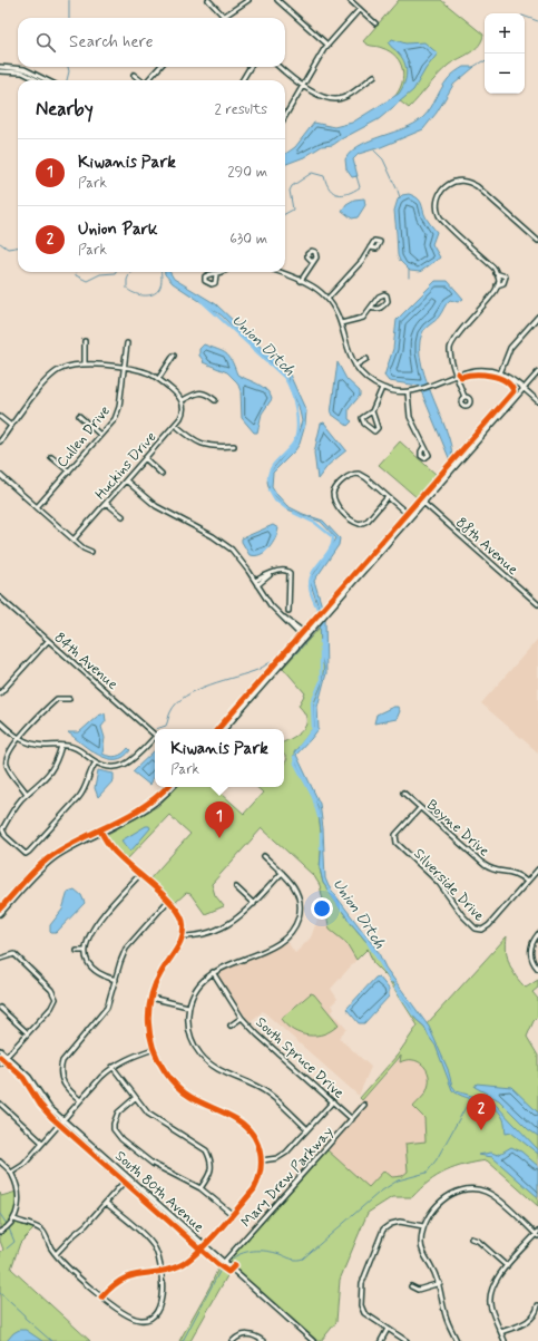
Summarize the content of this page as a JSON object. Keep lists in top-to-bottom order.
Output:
{
  "streets": {
    "street": [
      "Cullen Drive",
      "Huckins Drive",
      "88th Avenue",
      "84th Avenue",
      "Boyne Drive",
      "Silverside Drive",
      "South Spruce Drive",
      "Mary Drew Parkway",
      "South 80th Avenue"
    ]
  },
  "crossings": [
    ["Boyne Drive", "Silverside Drive"],
    ["South Spruce Drive", "Mary Drew Parkway"],
    ["Mary Drew Parkway", "South 80th Avenue"]
  ],
  "water": ["Union Ditch"],
  "page": {
    "map_buttons": ["+", "−"],
    "search": "Search here",
    "heading": ["Nearby", "2 results"],
    "list": [
      {
        "mark": "1",
        "name": "Kiwanis Park",
        "note": "Park",
        "value": "290 m"
      },
      {
        "mark": "2",
        "name": "Union Park",
        "note": "Park",
        "value": "630 m"
      }
    ],
    "popup": ["Kiwanis Park", "Park"],
    "pins": ["1", "2"]
  }
}
